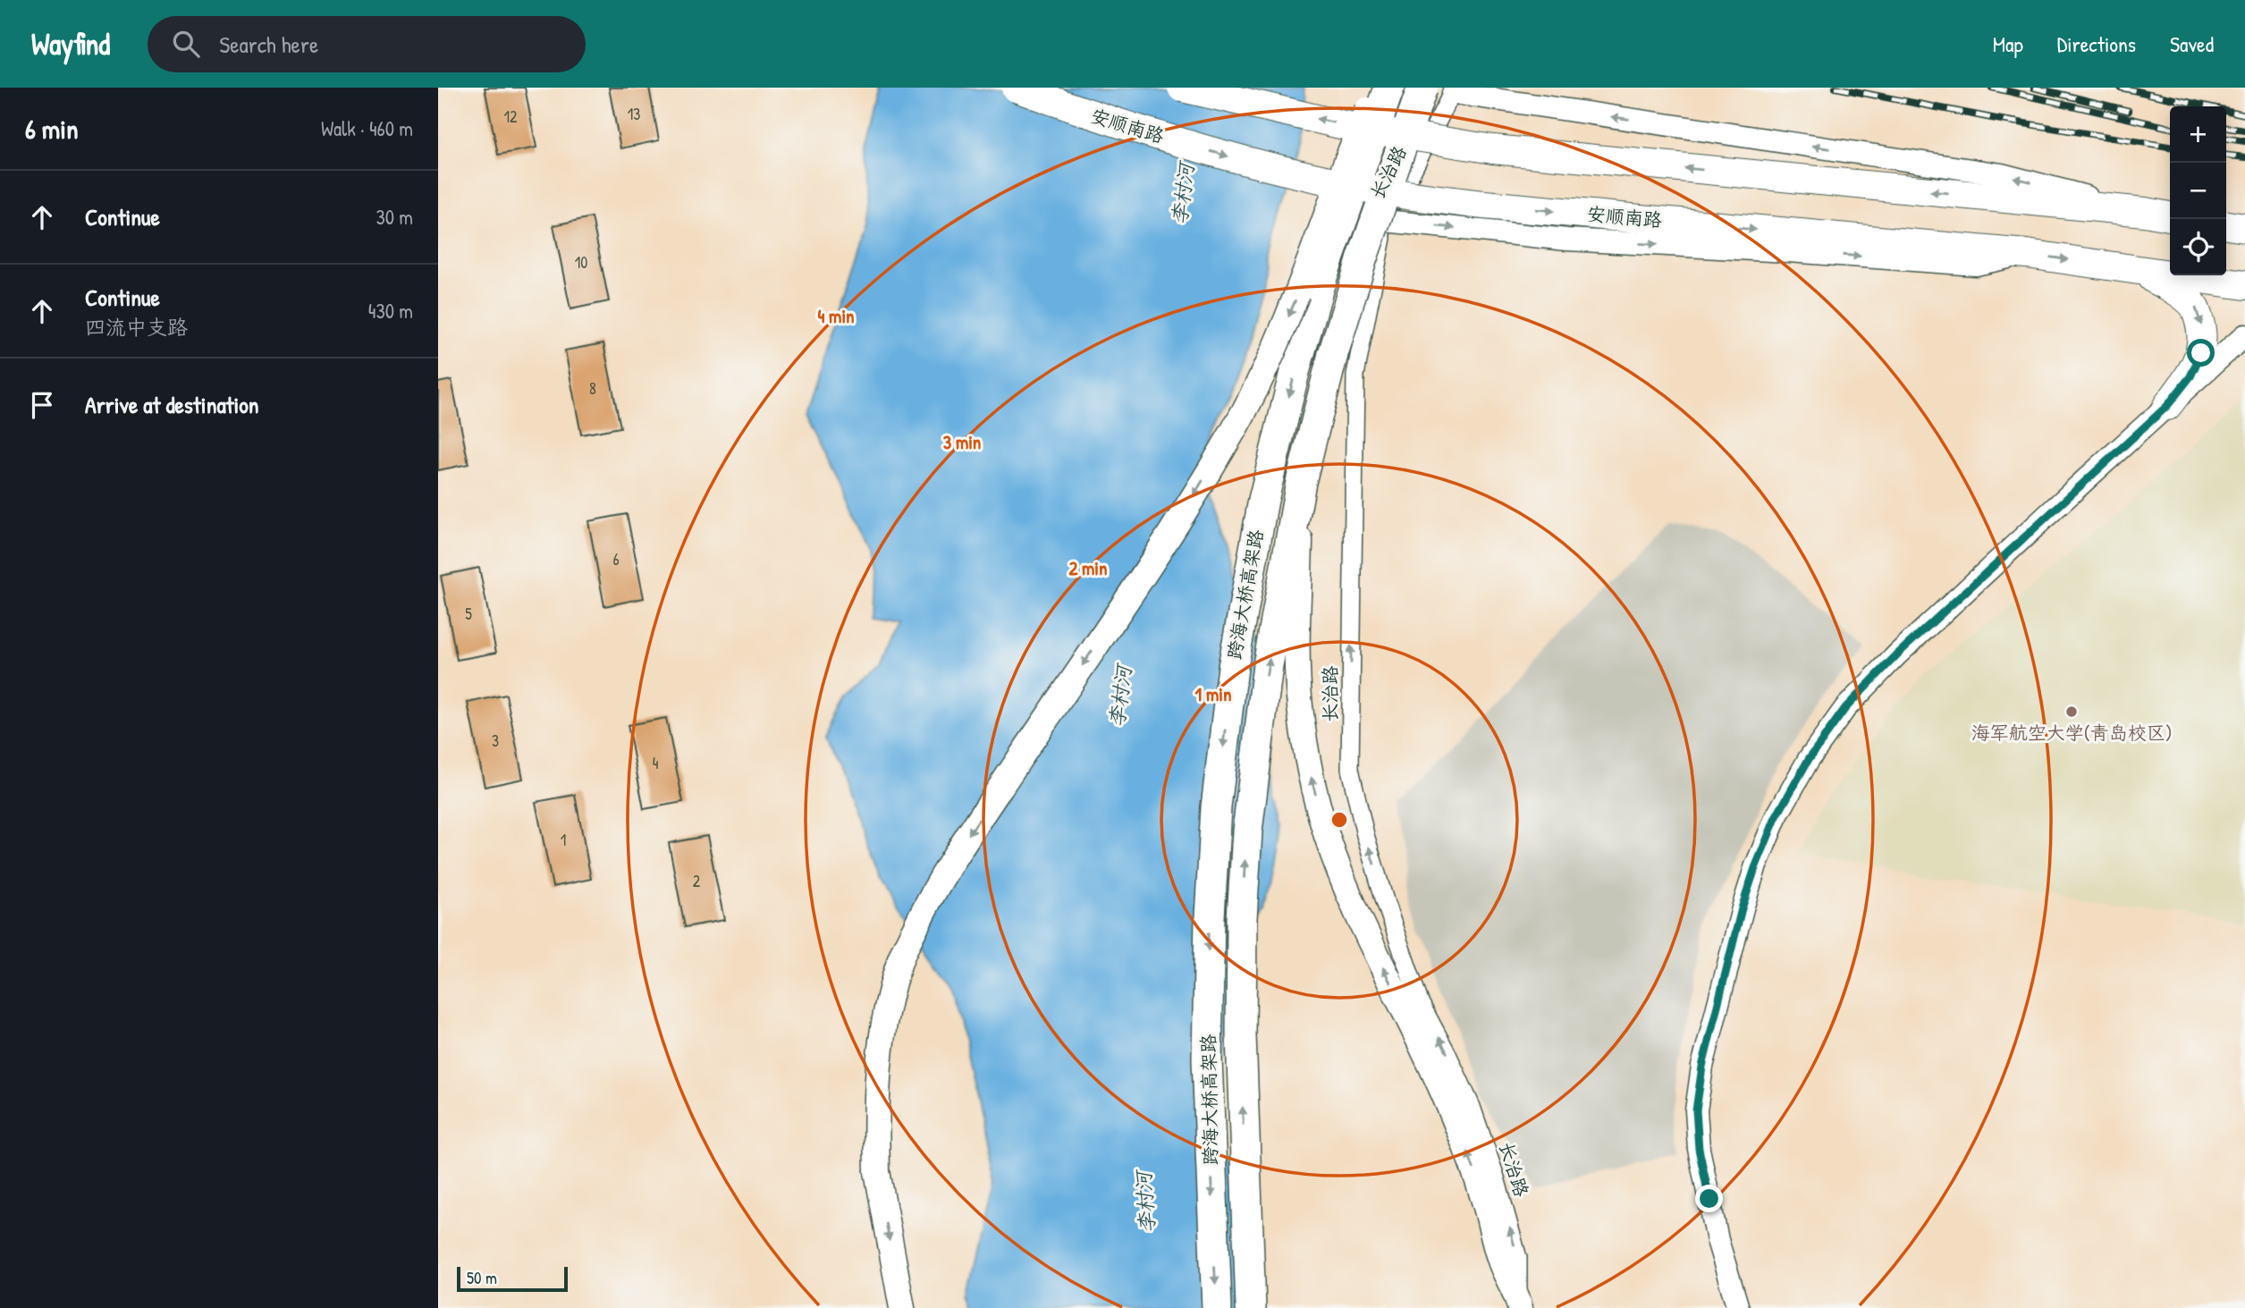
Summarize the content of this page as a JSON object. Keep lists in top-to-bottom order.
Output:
{
  "streets": {
    "highway": ["跨海大桥高架路"],
    "main road": ["安顺南路"],
    "street": ["长治路"]
  },
  "one_way": ["长治路"],
  "water": ["李村河"],
  "places": ["海军航空大学(青岛校区)"],
  "house_numbers": [
    "13",
    "12",
    "10",
    "8",
    "6",
    "5",
    "3",
    "4",
    "1",
    "2"
  ],
  "scale_bar": "50 m",
  "page": {
    "header": "Wayfind",
    "search": "Search here",
    "nav": ["Map", "Directions", "Saved"],
    "heading": ["6 min", "Walk · 460 m"],
    "map_buttons": ["+", "−"],
    "list": [
      ["Continue", "30 m"],
      ["Continue", "四流中支路", "430 m"],
      "Arrive at destination"
    ],
    "scale": "50 m"
  },
  "rings": [
    "4 min",
    "3 min",
    "2 min",
    "1 min"
  ]
}
